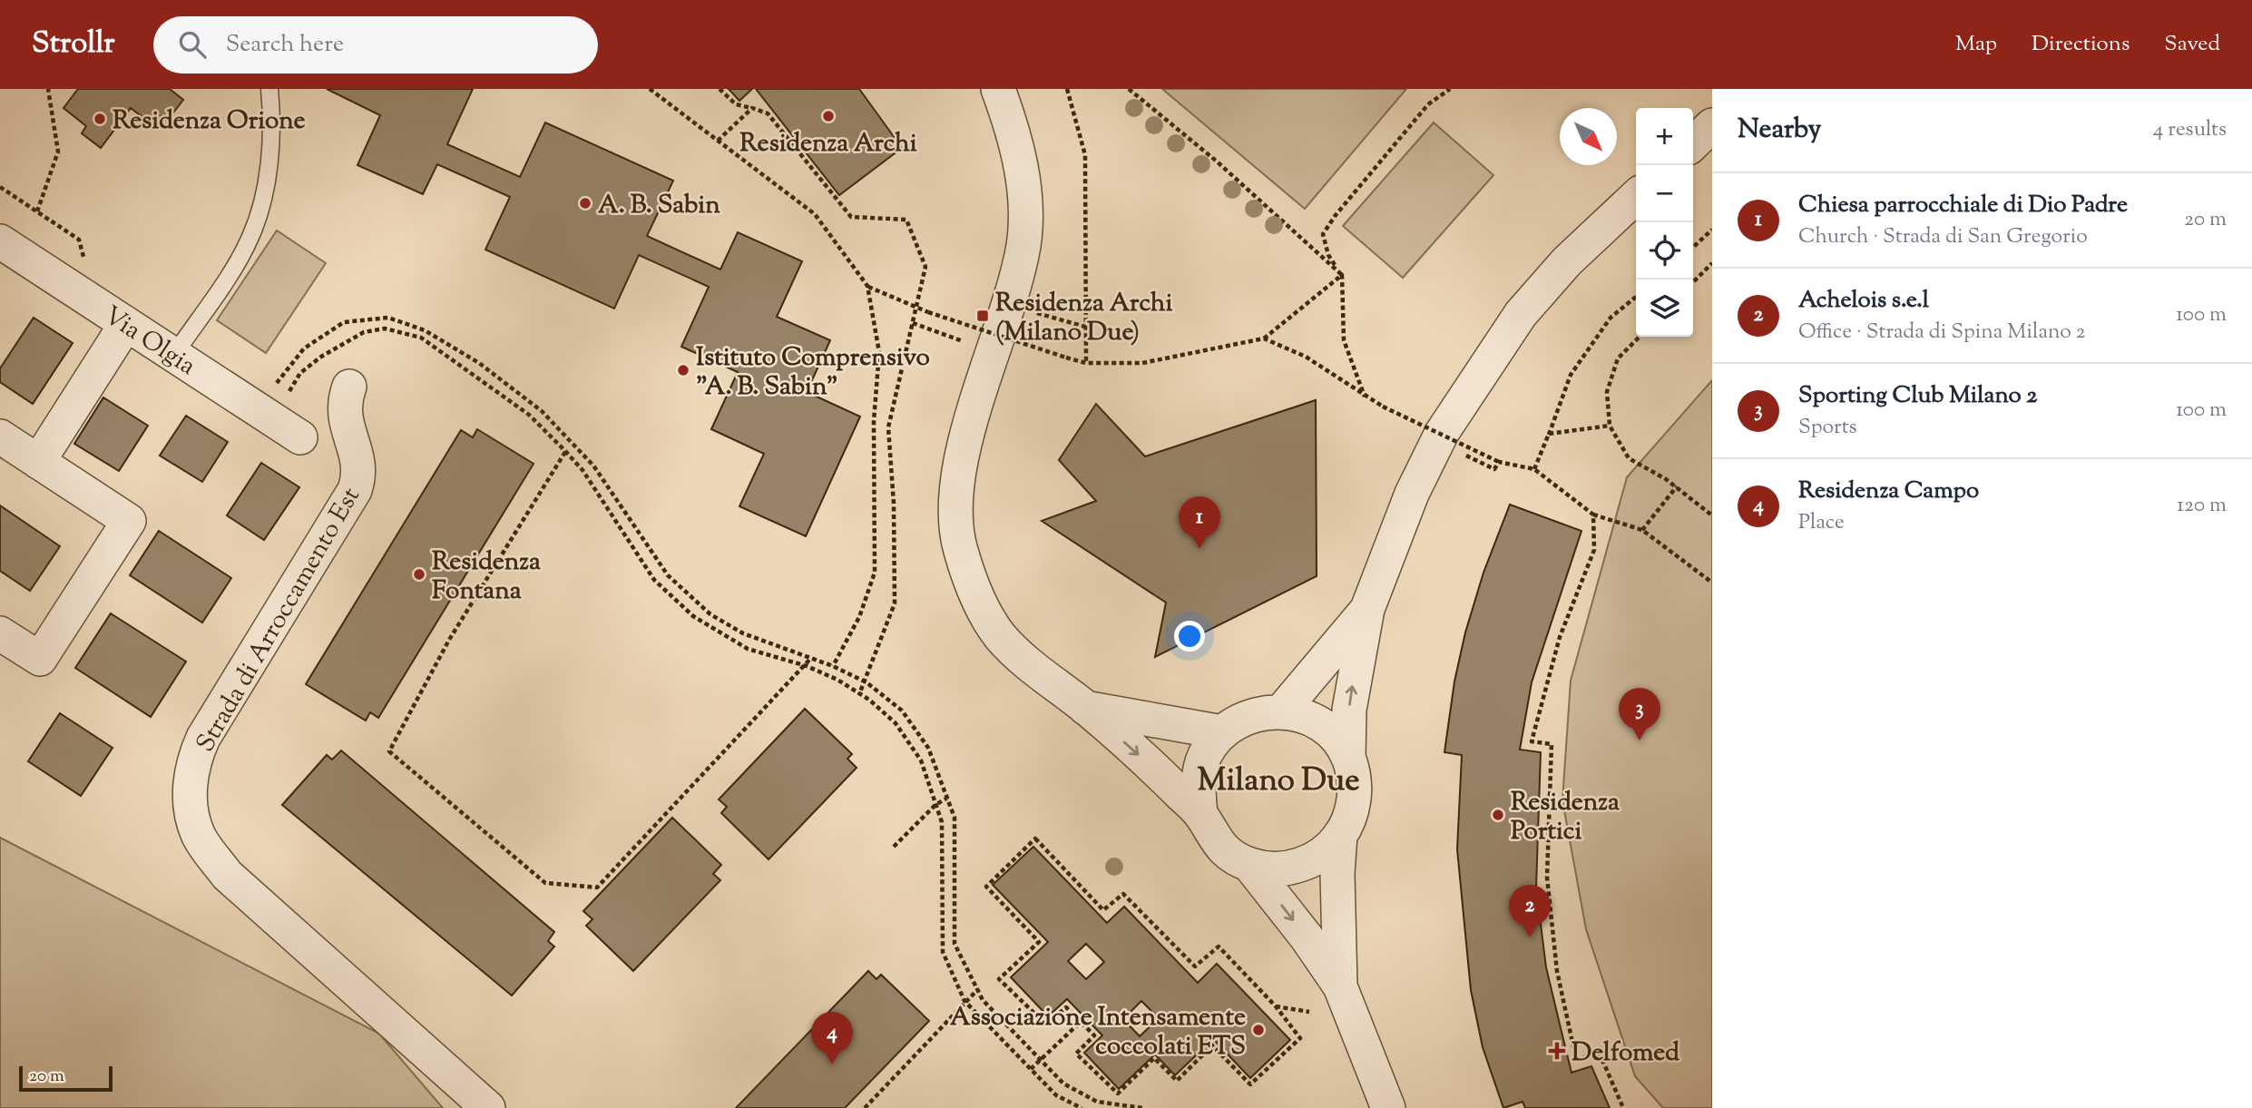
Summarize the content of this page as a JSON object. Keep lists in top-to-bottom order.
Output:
{
  "streets": {
    "street": ["Via Olgia", "Strada di Arroccamento Est"]
  },
  "districts": ["Milano Due"],
  "places": {
    "other": [
      "Residenza Archi",
      "Residenza Orione",
      "A. B. Sabin",
      "Istituto Comprensivo \"A. B. Sabin\"",
      "Residenza Fontana",
      "Residenza Portici",
      "Associazione Intensamente coccolati ETS"
    ],
    "transit": ["Residenza Archi (Milano Due)"],
    "health": ["Delfomed"]
  },
  "scale_bar": "20 m",
  "north": "bottom right",
  "page": {
    "header": "Strollr",
    "search": "Search here",
    "nav": ["Map", "Directions", "Saved"],
    "heading": ["Nearby", "4 results"],
    "map_buttons": ["+", "−"],
    "list": [
      {
        "mark": "1",
        "name": "Chiesa parrocchiale di Dio Padre",
        "note": "Church · Strada di San Gregorio",
        "value": "20 m"
      },
      {
        "mark": "2",
        "name": "Achelois s.e.l",
        "note": "Office · Strada di Spina Milano 2",
        "value": "100 m"
      },
      {
        "mark": "3",
        "name": "Sporting Club Milano 2",
        "note": "Sports",
        "value": "100 m"
      },
      {
        "mark": "4",
        "name": "Residenza Campo",
        "note": "Place",
        "value": "120 m"
      }
    ],
    "pins": [
      "1",
      "3",
      "2",
      "4"
    ],
    "scale": "20 m"
  }
}
